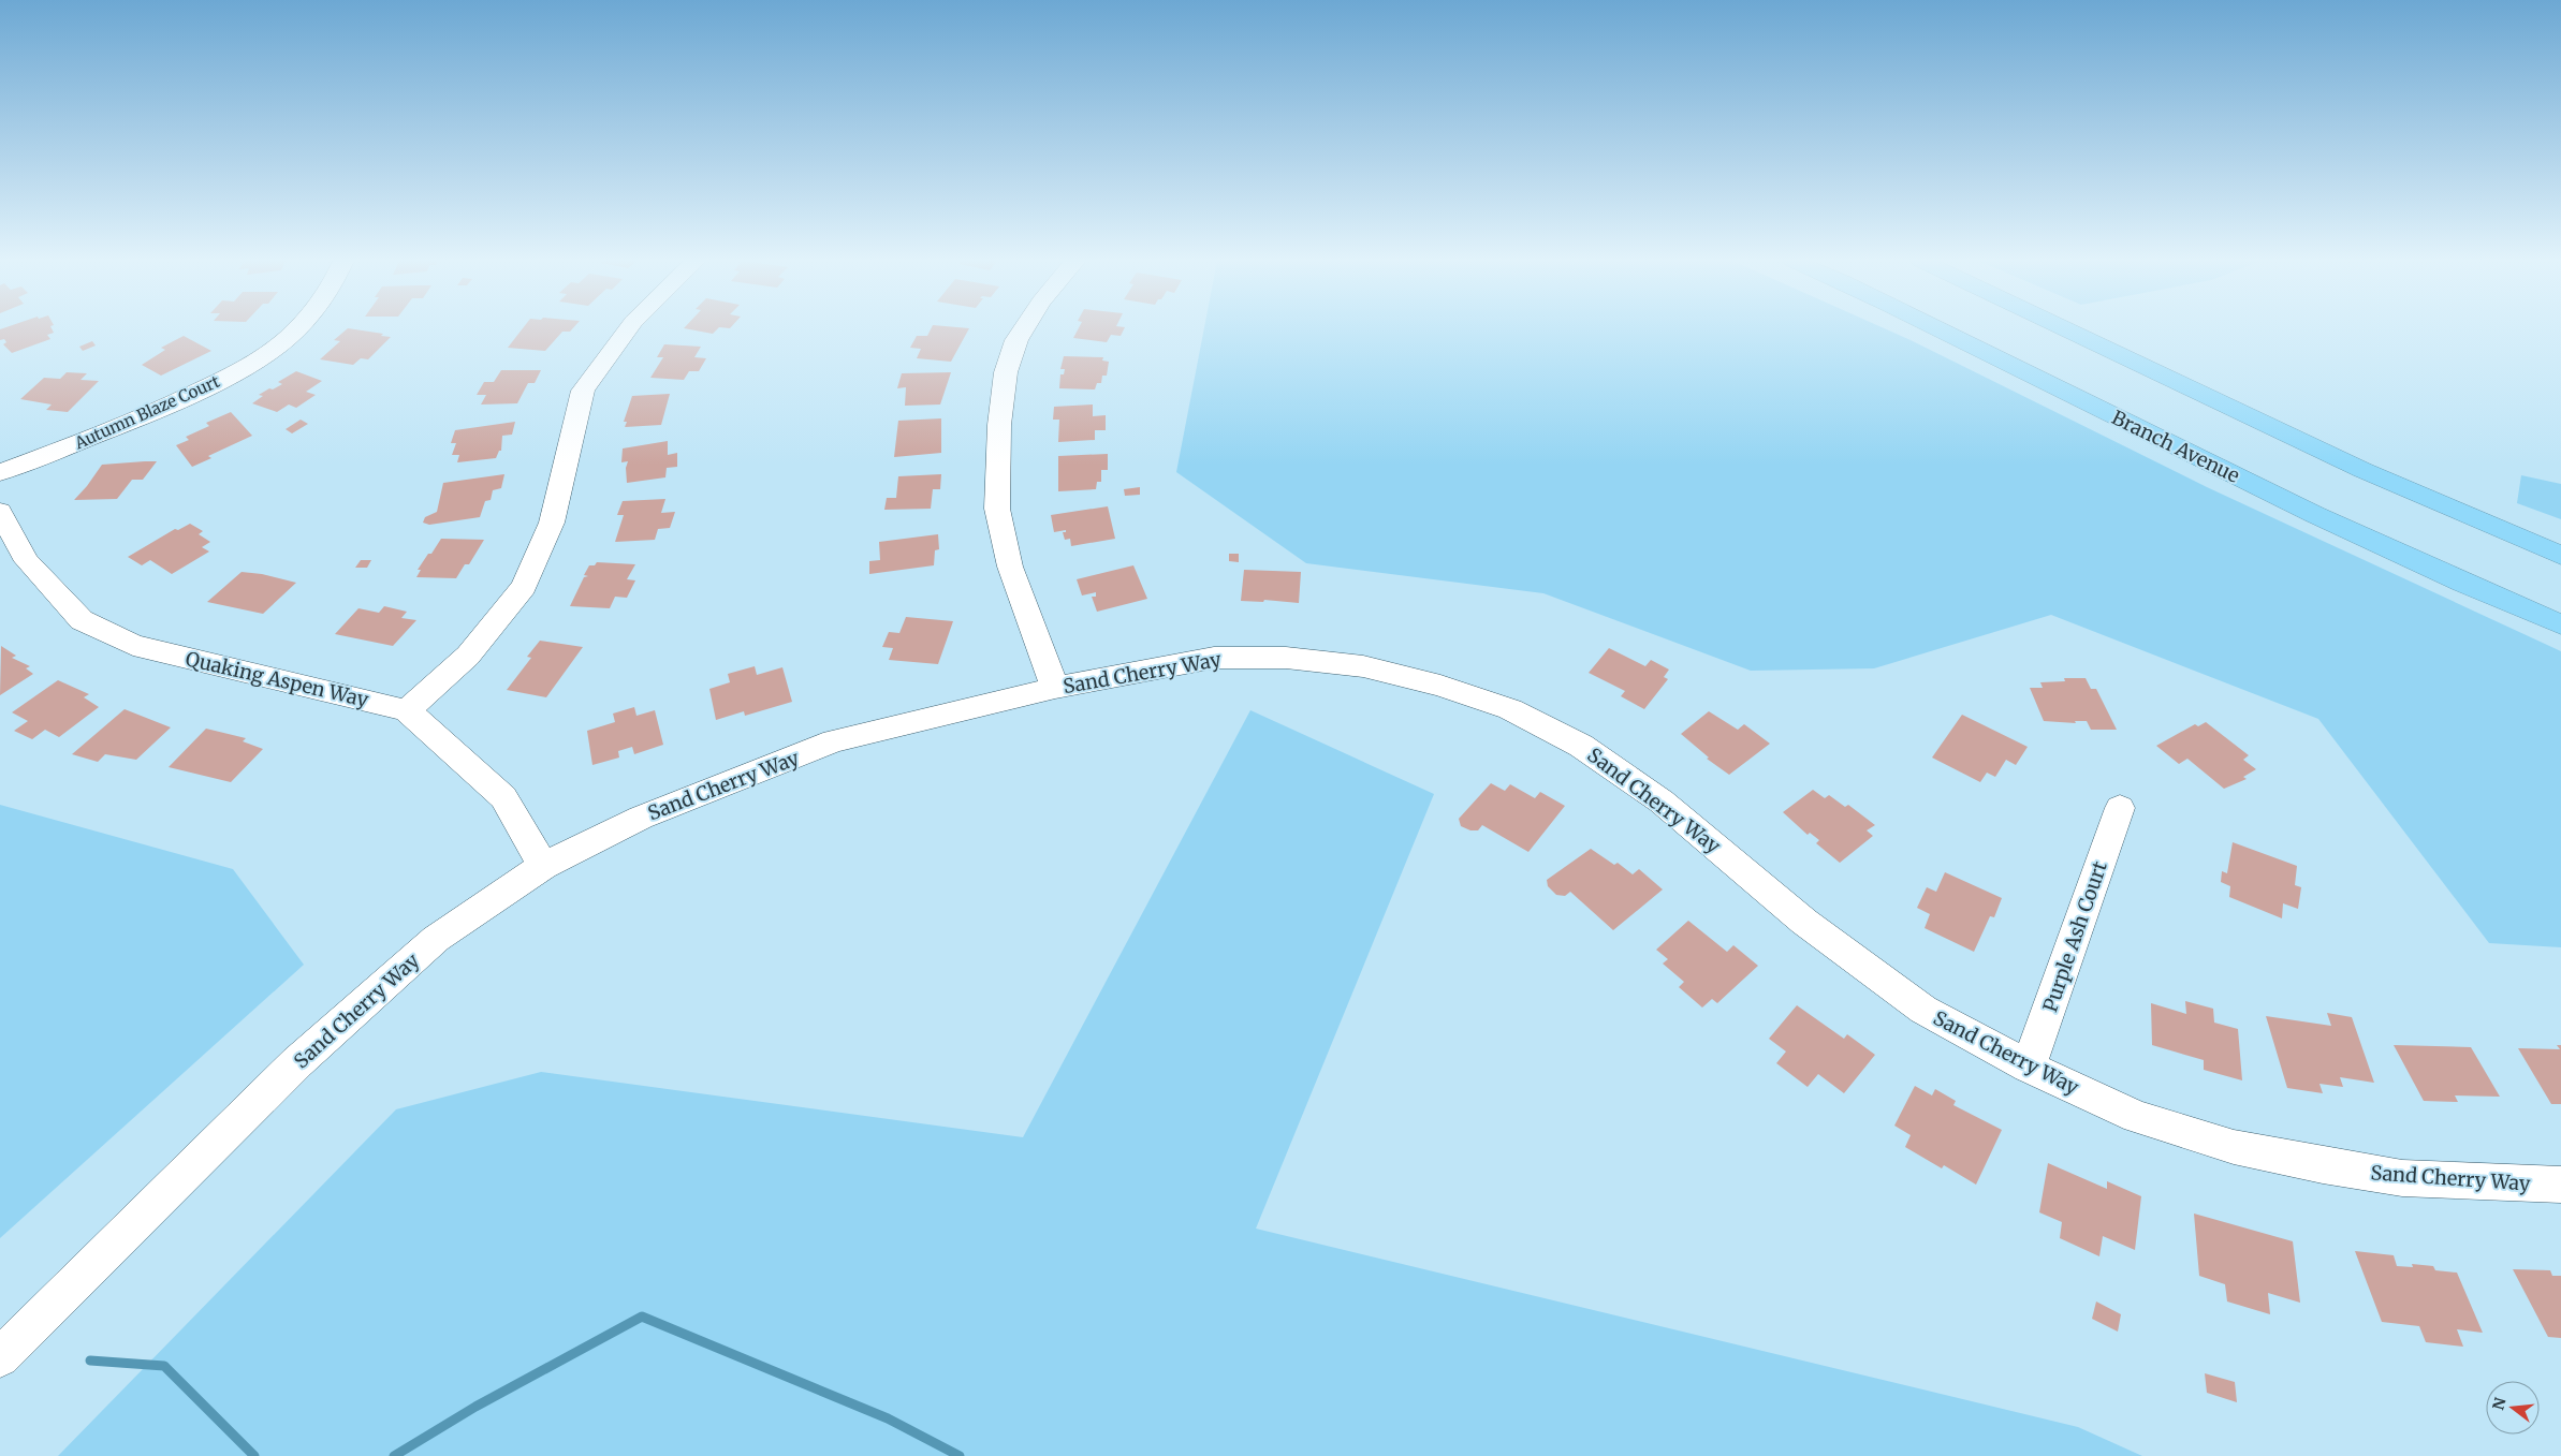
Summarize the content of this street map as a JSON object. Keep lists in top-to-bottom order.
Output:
{
  "streets": {
    "highway": ["Branch Avenue"],
    "street": [
      "Autumn Blaze Court",
      "Sand Cherry Way",
      "Quaking Aspen Way",
      "Purple Ash Court"
    ]
  },
  "crossings": [
    ["Sand Cherry Way", "Quaking Aspen Way"],
    ["Sand Cherry Way", "Purple Ash Court"]
  ],
  "north": "left"
}
